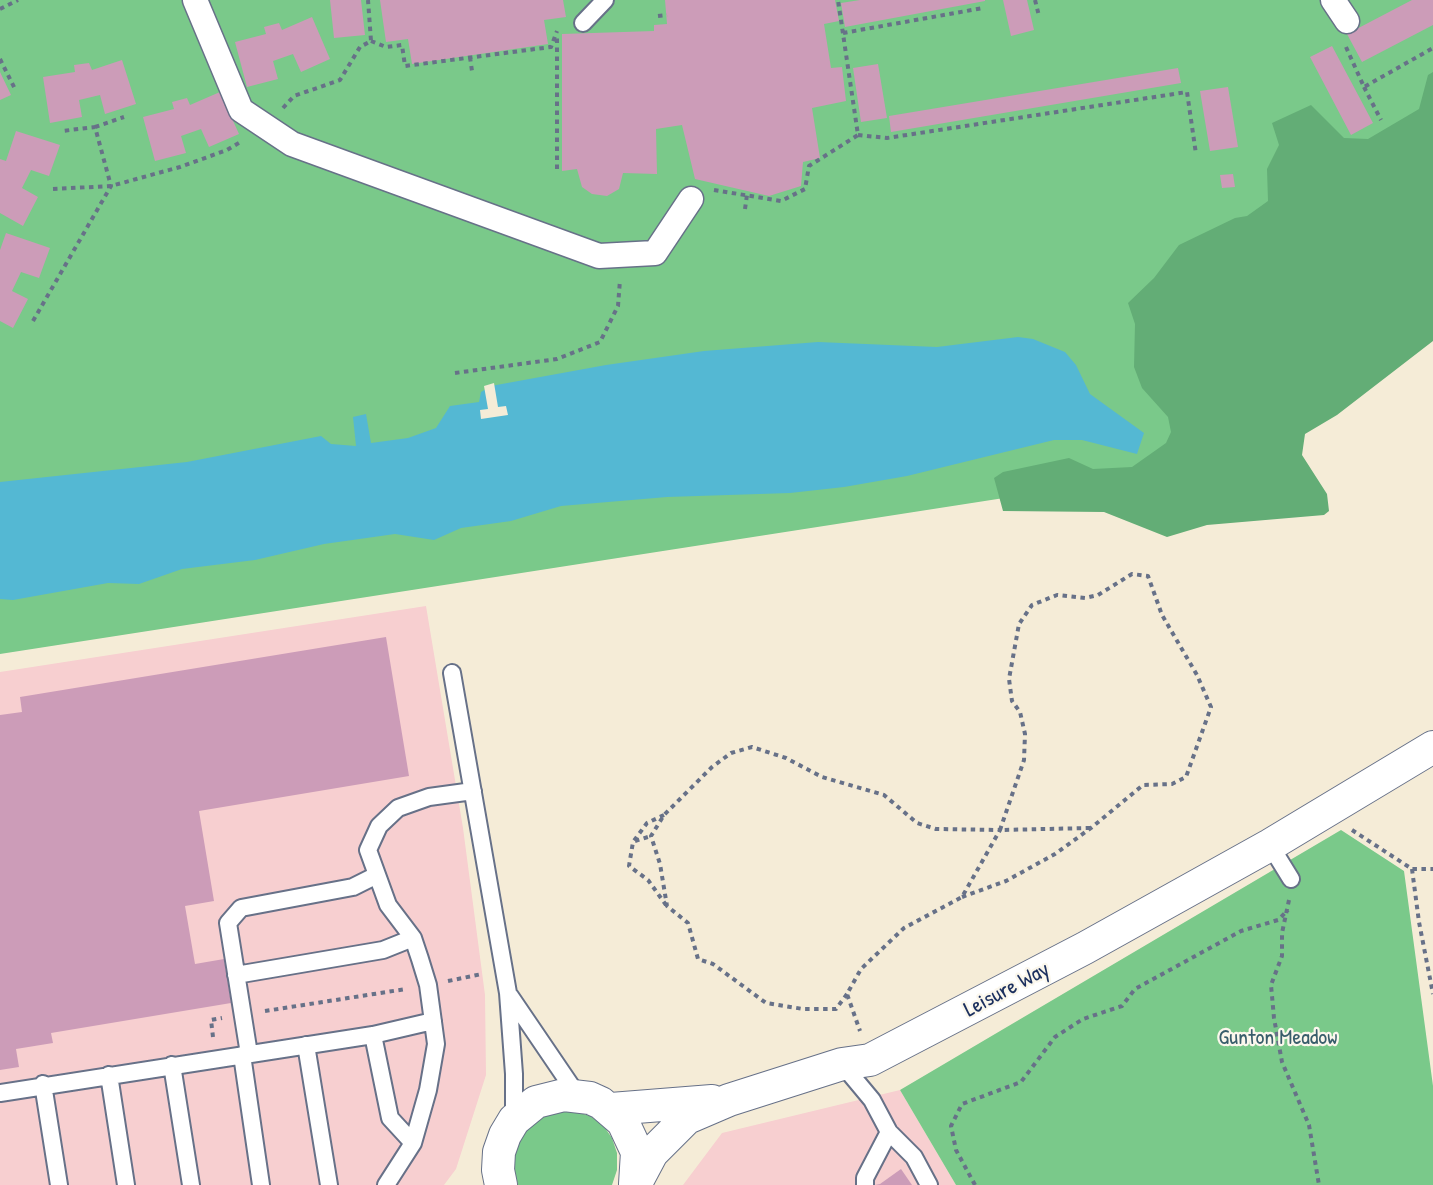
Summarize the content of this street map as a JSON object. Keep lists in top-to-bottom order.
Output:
{
  "streets": {
    "street": ["Leisure Way"]
  },
  "parks": ["Gunton Meadow"]
}
